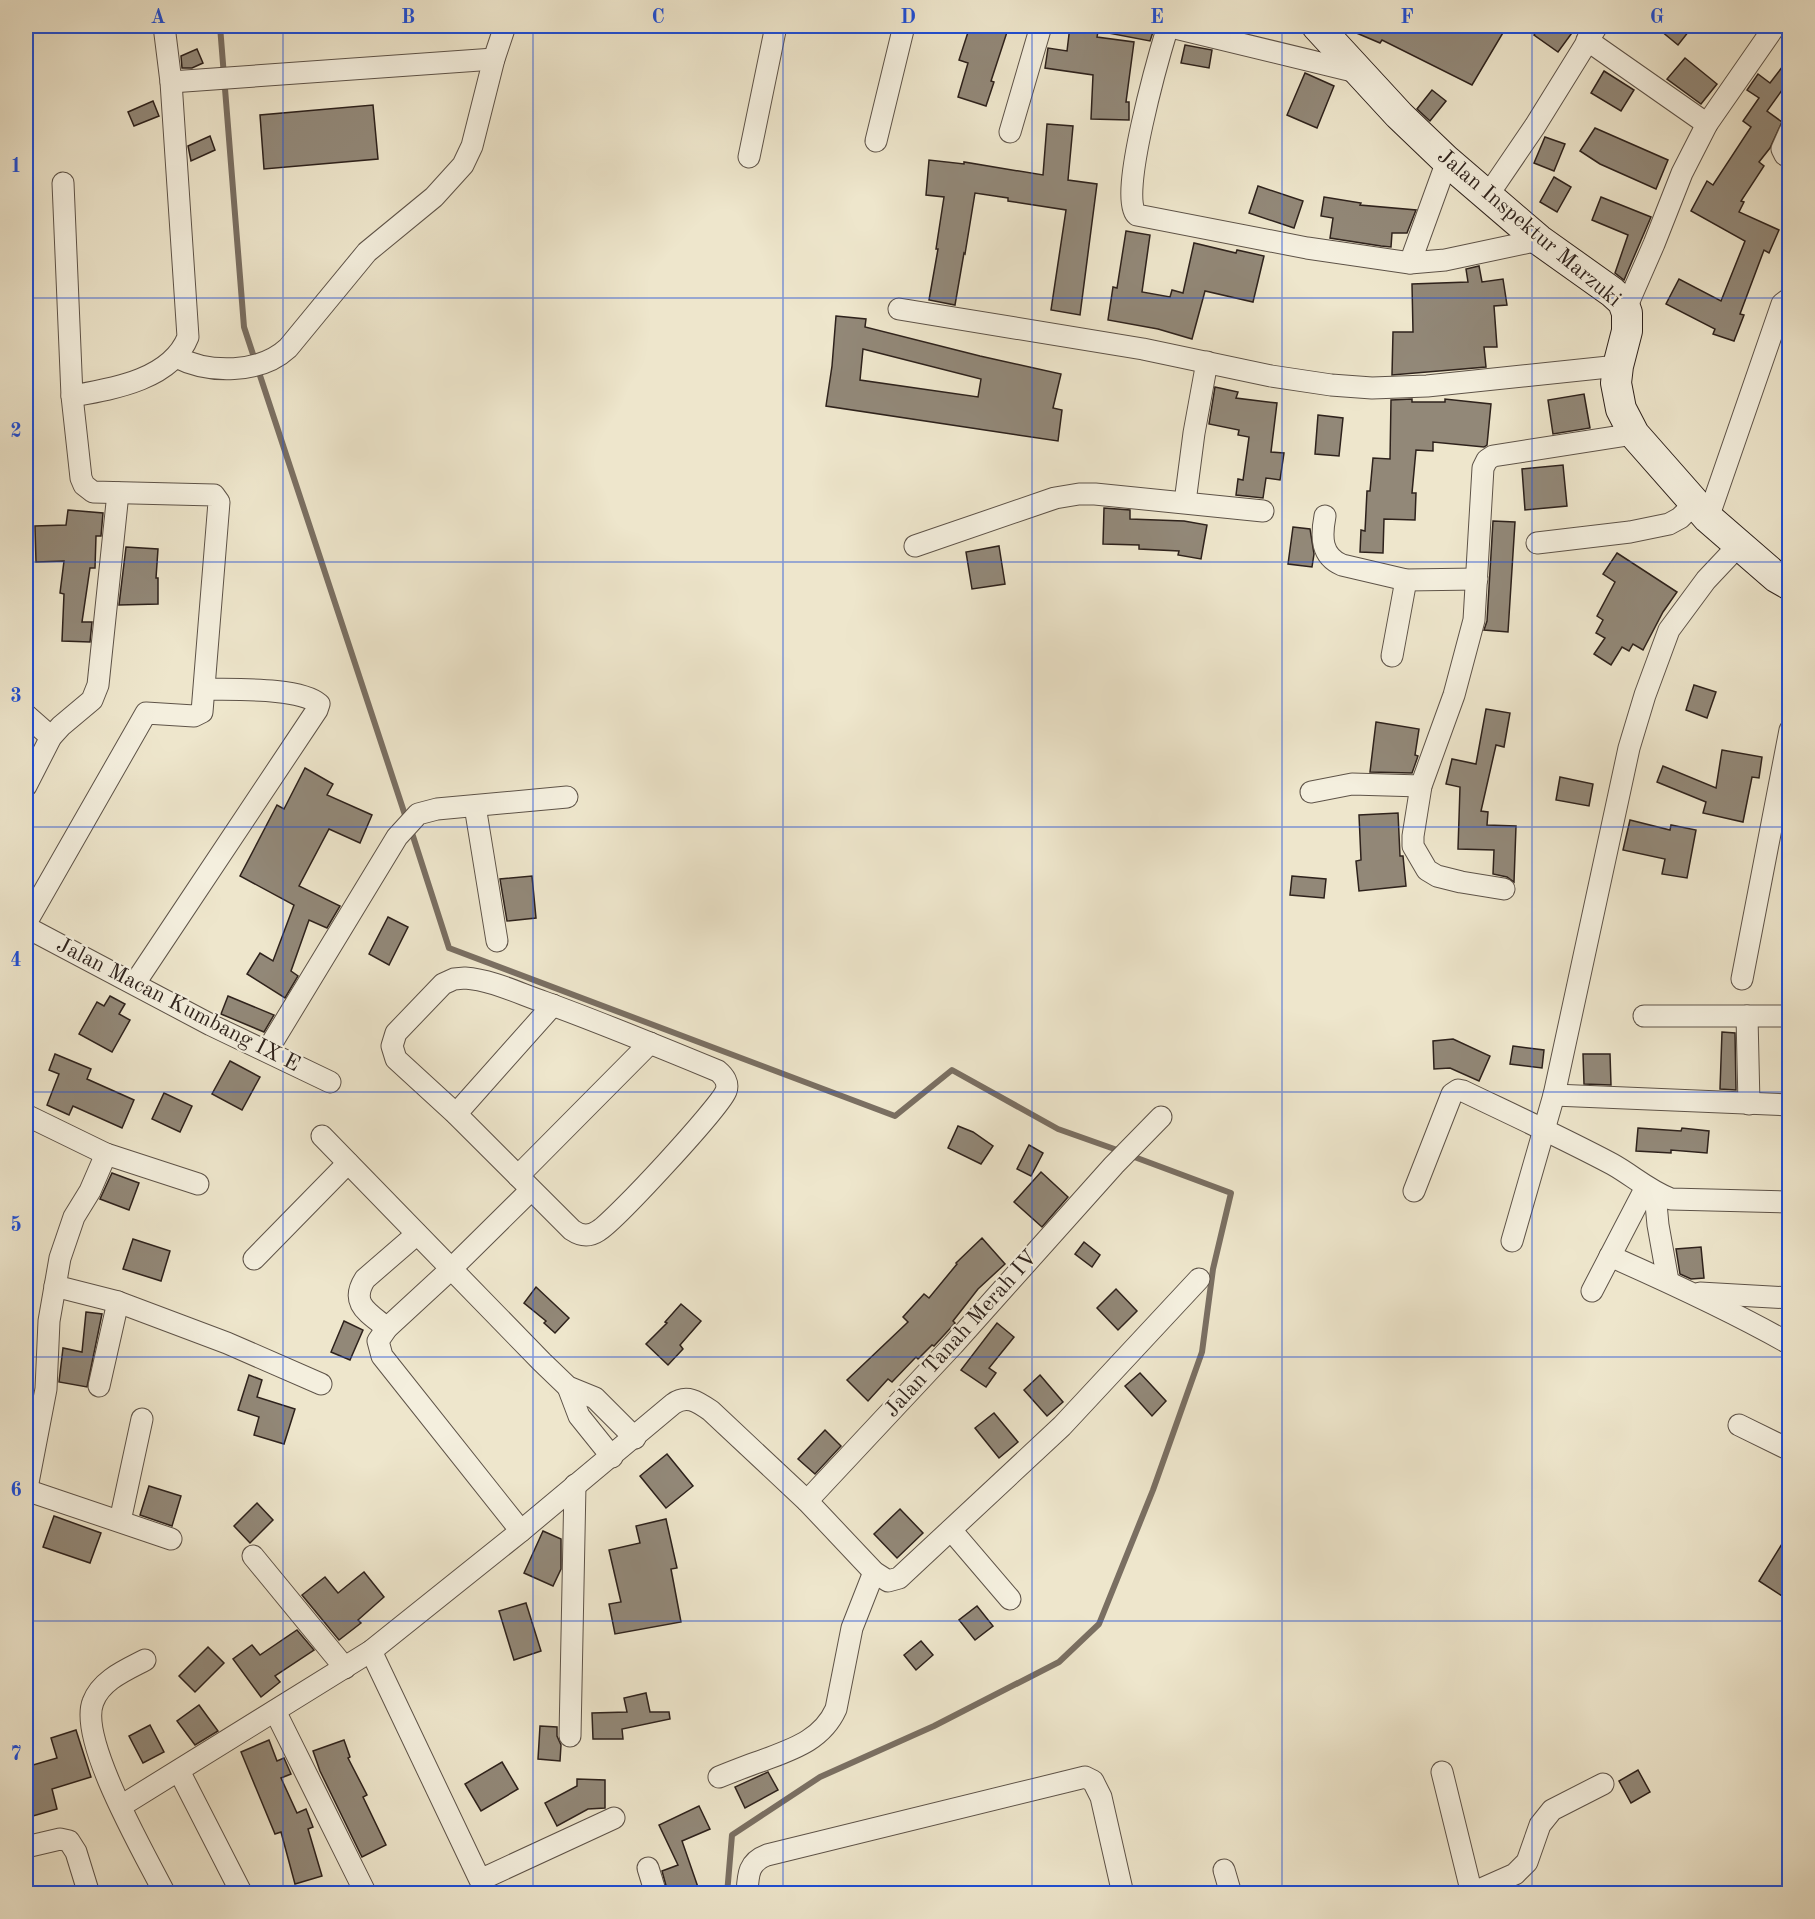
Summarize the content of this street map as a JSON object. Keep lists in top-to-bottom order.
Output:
{
  "streets": {
    "street": ["Jalan Inspektur Marzuki", "Jalan Macan Kumbang IX E", "Jalan Tanah Merah IV"]
  },
  "grid": {
    "columns": [
      "A",
      "B",
      "C",
      "D",
      "E",
      "F",
      "G"
    ],
    "rows": [
      "1",
      "2",
      "3",
      "4",
      "5",
      "6",
      "7"
    ]
  }
}
